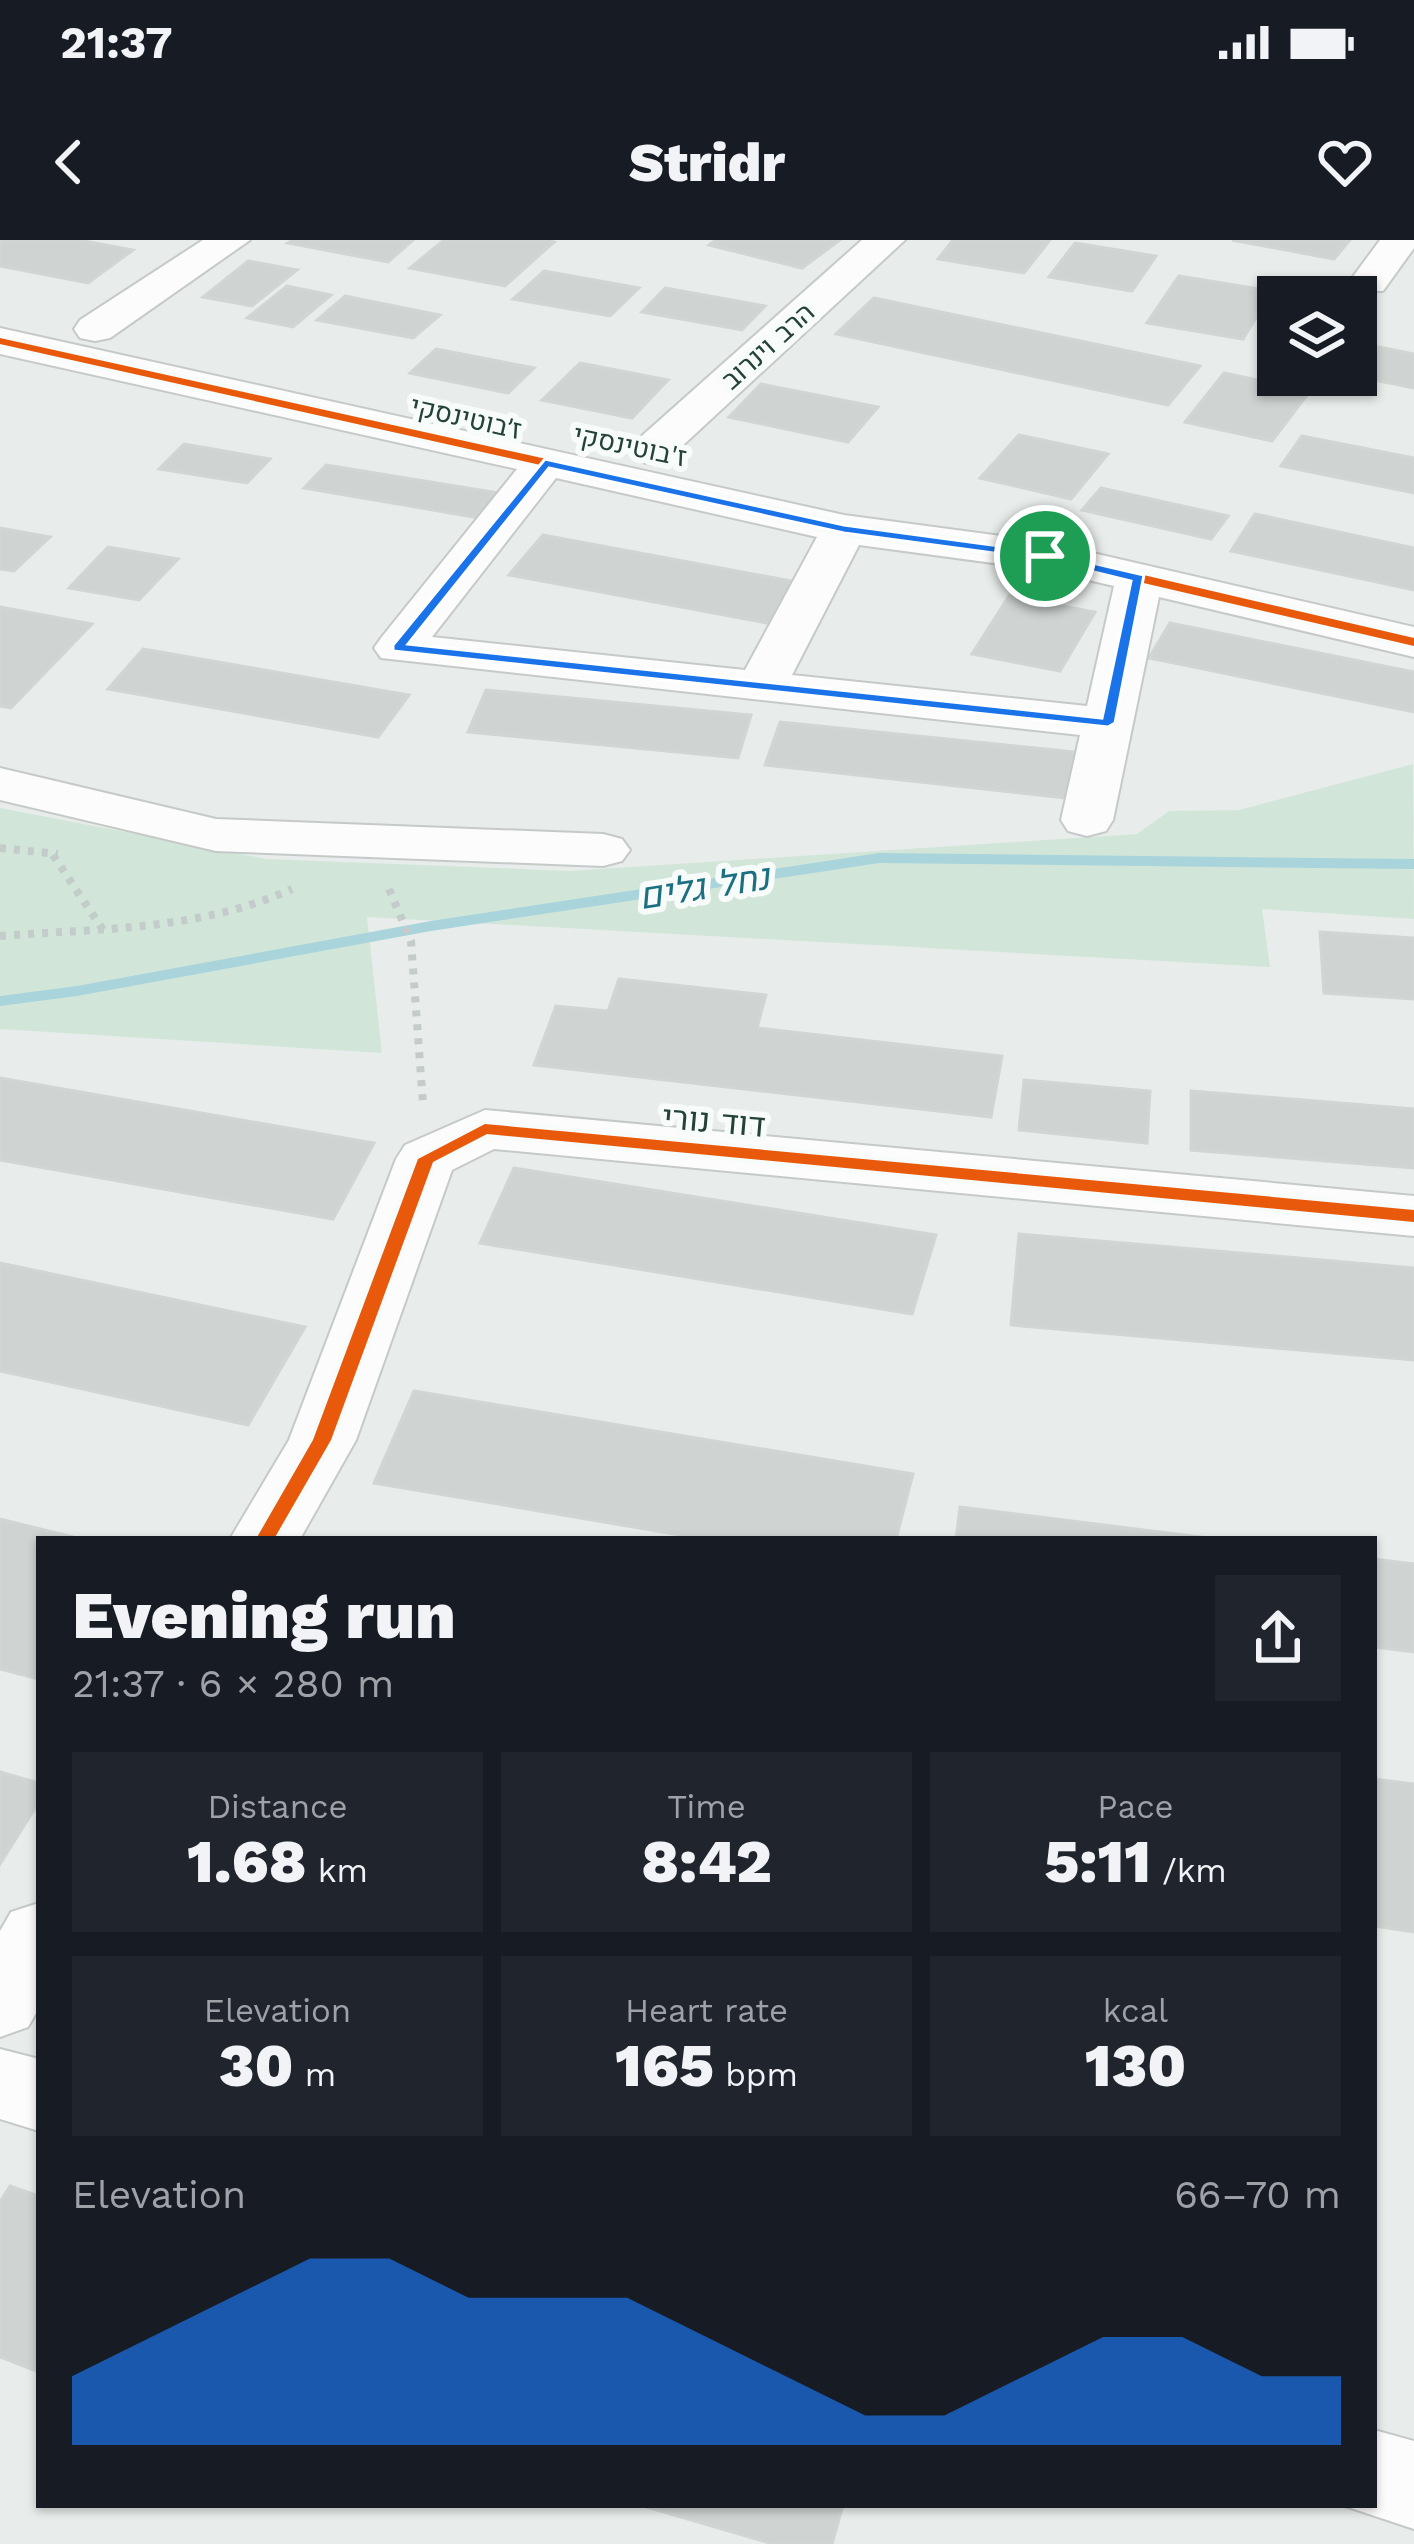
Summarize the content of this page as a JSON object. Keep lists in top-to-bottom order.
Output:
{
  "streets": {
    "street": [
      "הרב וינרוב",
      "ז׳בוטינסקי",
      "ז'בוטינסקי",
      "דוד נורי"
    ]
  },
  "crossings": [
    ["הרב וינרוב", "ז'בוטינסקי"],
    ["ז׳בוטינסקי", "ז'בוטינסקי"]
  ],
  "water": ["נחל גלים"],
  "page": {
    "status": "21:37",
    "header": "Stridr",
    "heading": ["Evening run", "21:37 · 6 × 280 m"],
    "stats": [
      ["Distance", "1.68 km"],
      ["Time", "8:42"],
      ["Pace", "5:11 /km"],
      ["Elevation", "30 m"],
      ["Heart rate", "165 bpm"],
      ["kcal", "130"]
    ],
    "chart": ["Elevation", "66–70 m"]
  }
}
